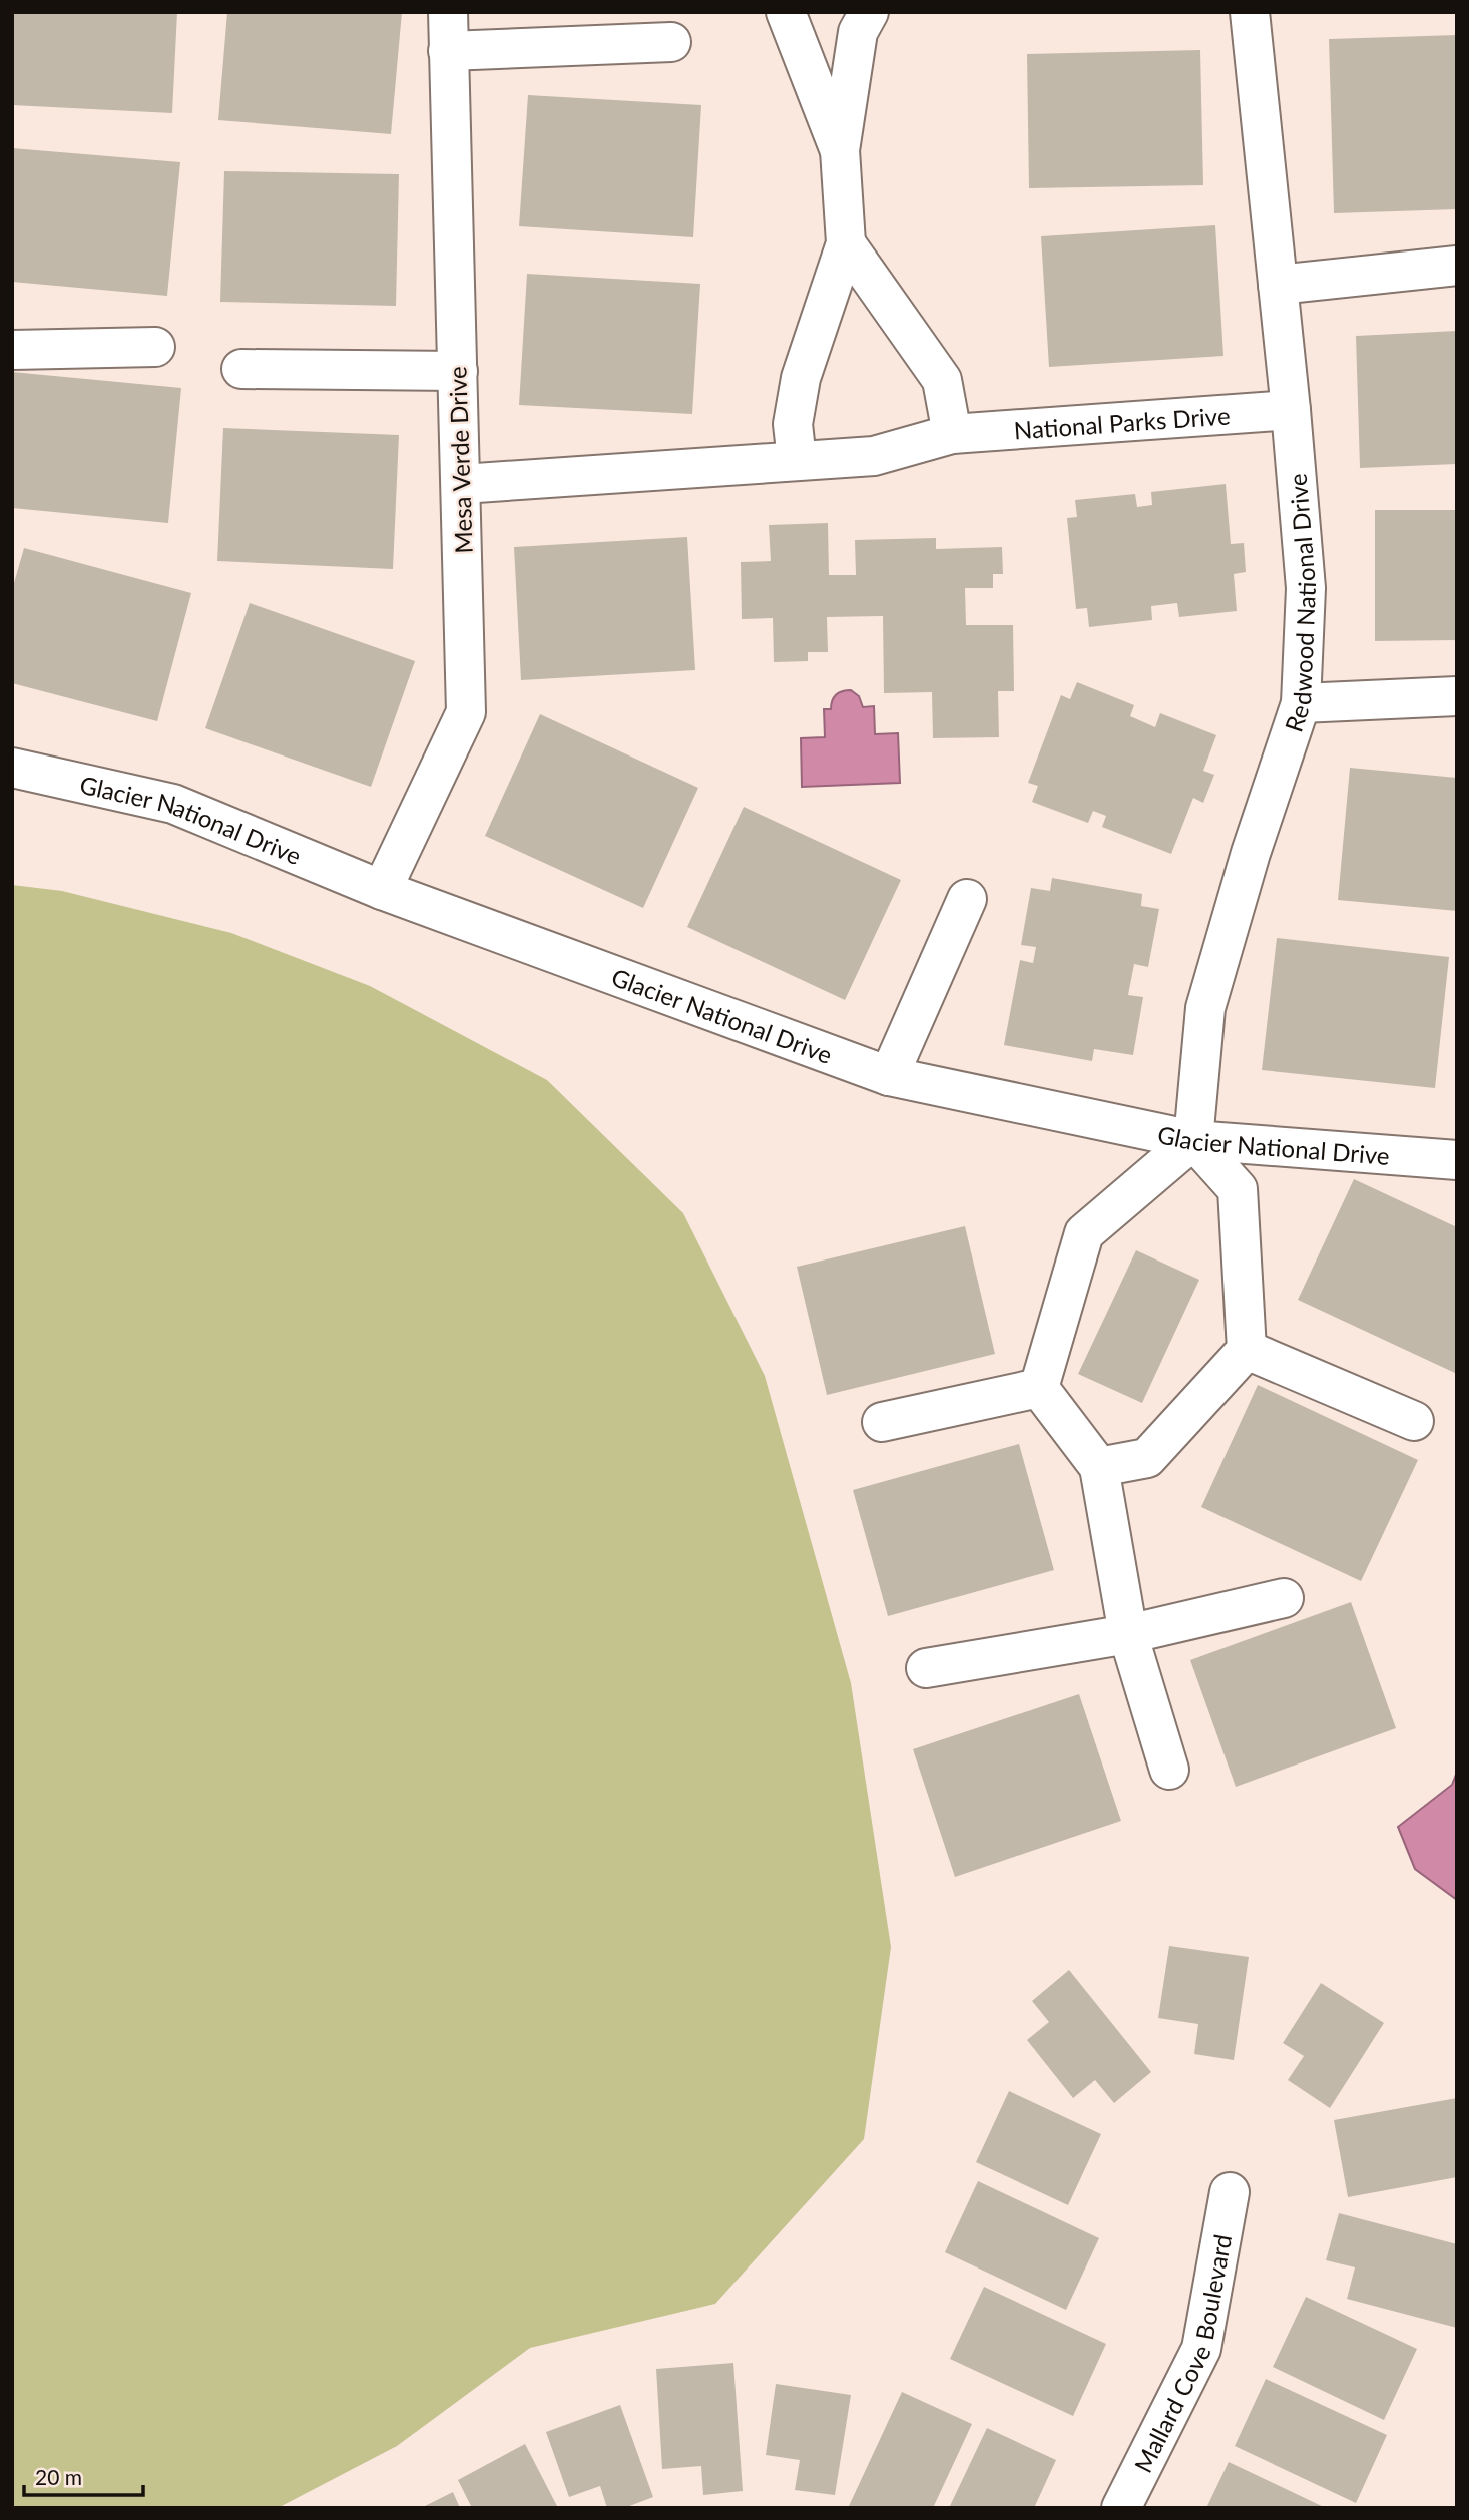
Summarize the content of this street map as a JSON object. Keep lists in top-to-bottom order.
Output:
{
  "streets": {
    "street": [
      "National Parks Drive",
      "Mesa Verde Drive",
      "Redwood National Drive",
      "Glacier National Drive",
      "Mallard Cove Boulevard"
    ]
  },
  "crossings": [
    ["National Parks Drive", "Mesa Verde Drive"],
    ["National Parks Drive", "Redwood National Drive"],
    ["Mesa Verde Drive", "Glacier National Drive"],
    ["Redwood National Drive", "Glacier National Drive"]
  ],
  "scale_bar": "20 m"
}
